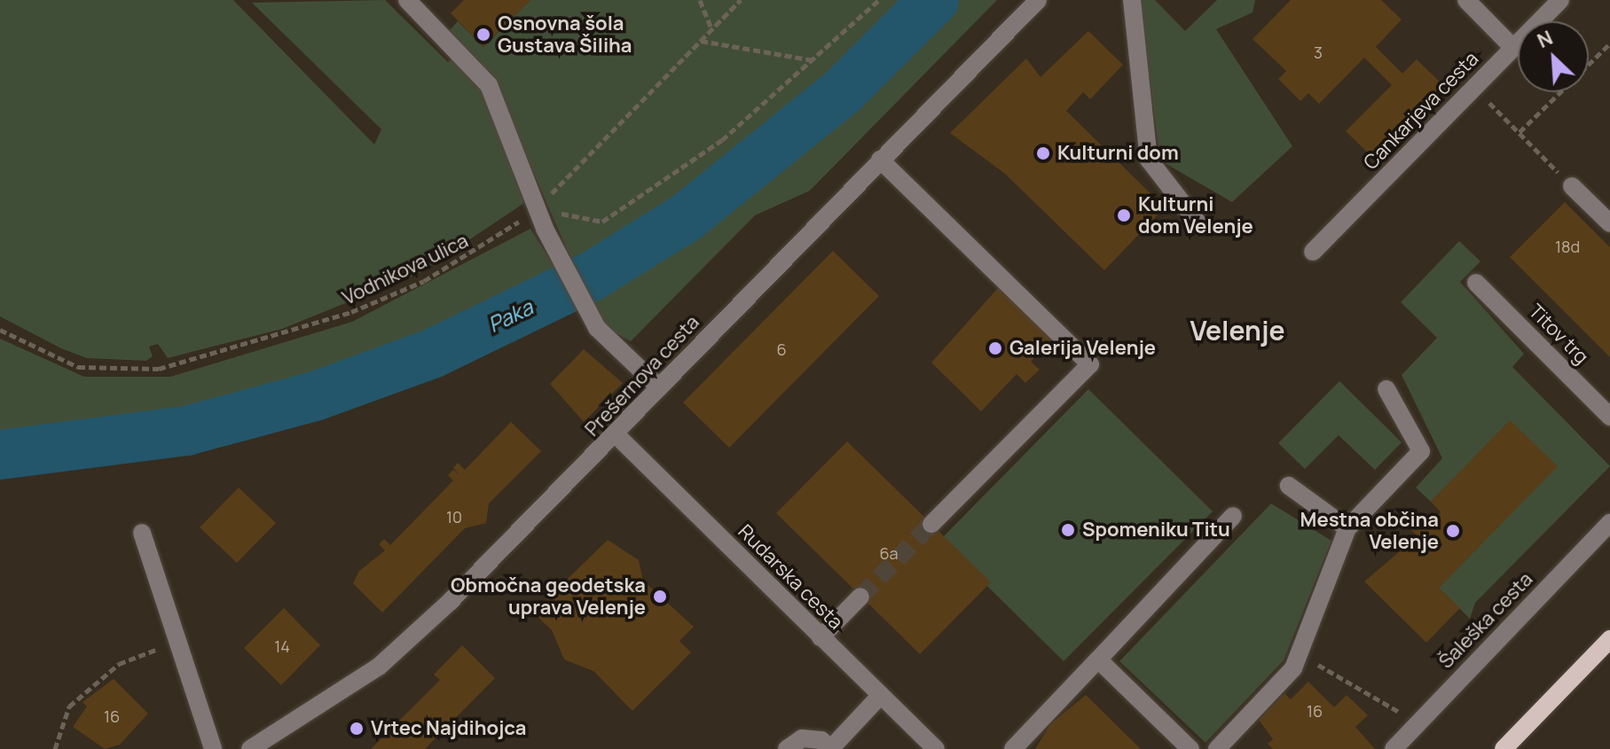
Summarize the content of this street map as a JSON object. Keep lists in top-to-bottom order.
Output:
{
  "streets": {
    "street": [
      "Cankarjeva cesta",
      "Titov trg",
      "Prešernova cesta",
      "Rudarska cesta",
      "Šaleška cesta"
    ],
    "path": ["Vodnikova ulica"]
  },
  "crossings": [
    ["Prešernova cesta", "Rudarska cesta"]
  ],
  "districts": ["Velenje"],
  "water": ["Paka"],
  "places": [
    "Osnovna šola Gustava Šiliha",
    "Kulturni dom",
    "Kulturni dom Velenje",
    "Galerija Velenje",
    "Spomeniku Titu",
    "Mestna občina Velenje",
    "Območna geodetska uprava Velenje",
    "Vrtec Najdihojca"
  ],
  "house_numbers": [
    "3",
    "18d",
    "6",
    "10",
    "6a",
    "14",
    "16",
    "16"
  ],
  "north": "top left"
}
